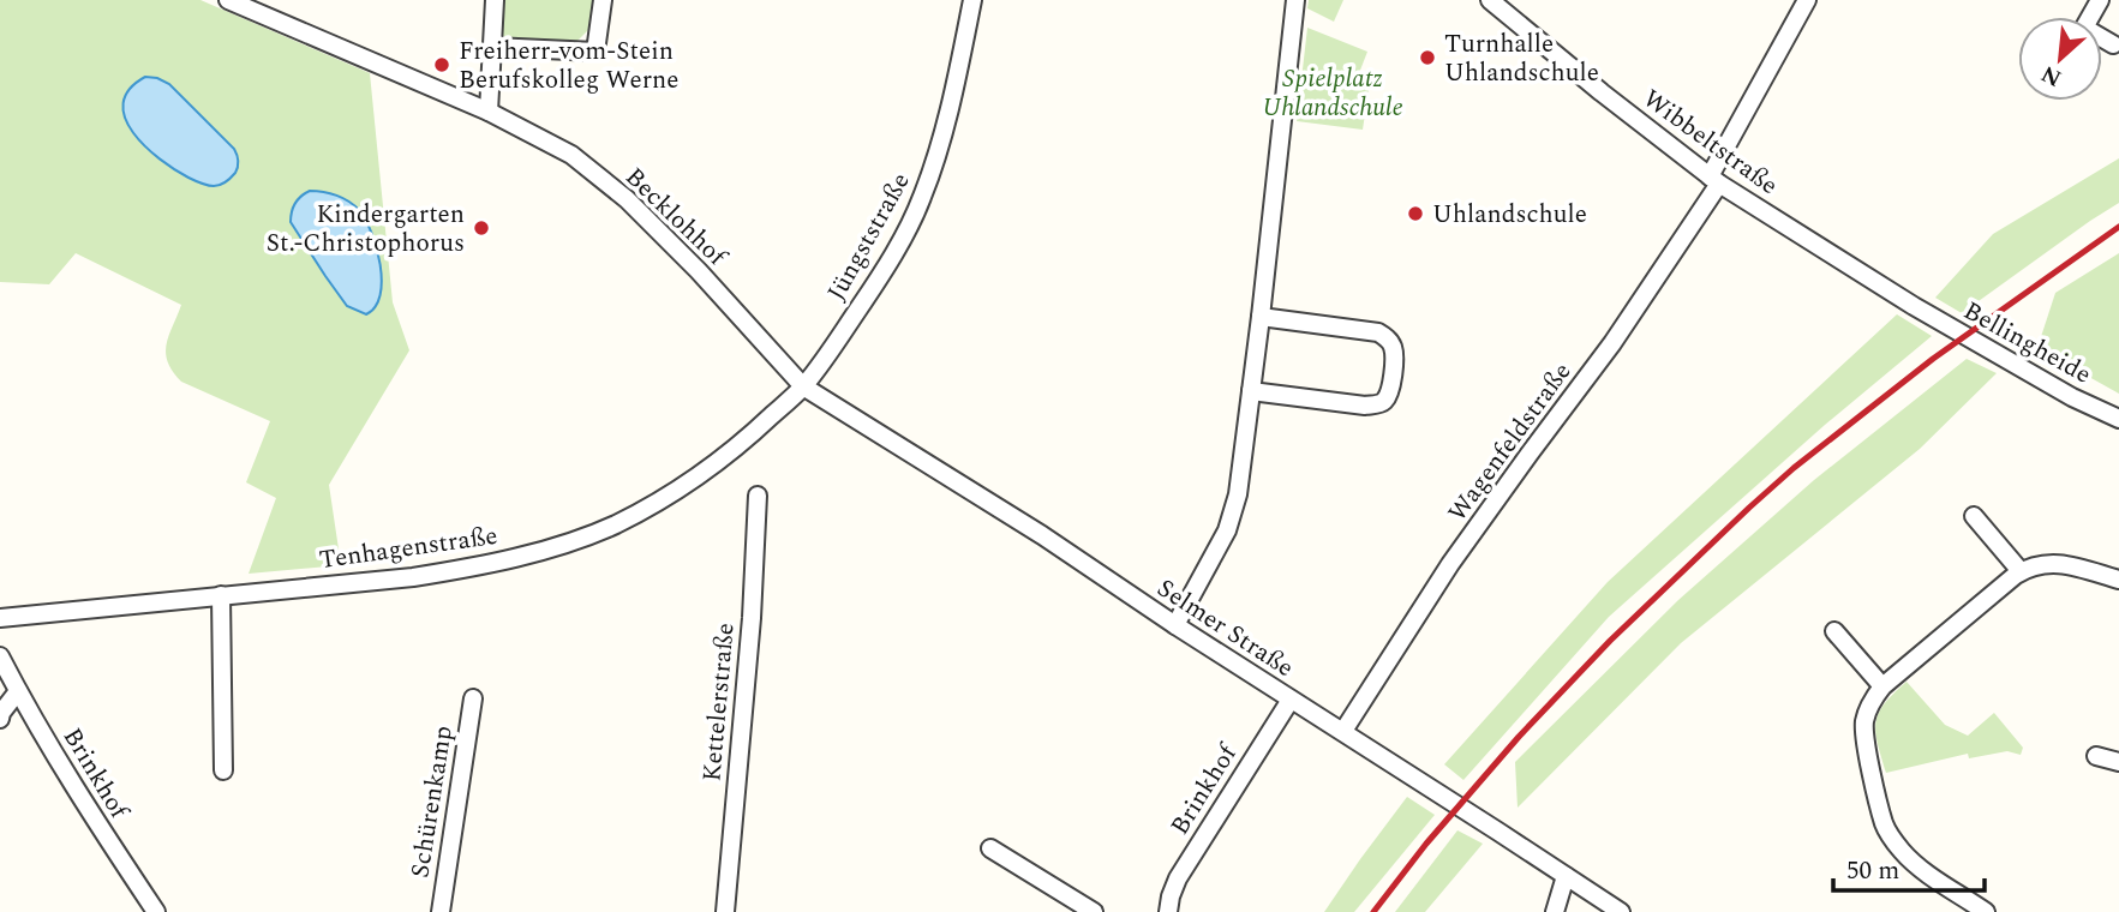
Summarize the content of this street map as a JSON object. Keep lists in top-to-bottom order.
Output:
{
  "streets": {
    "street": [
      "Wibbeltstraße",
      "Becklohhof",
      "Jüngststraße",
      "Bellingheide",
      "Wagenfeldstraße",
      "Tenhagenstraße",
      "Selmer Straße",
      "Kettelerstraße",
      "Brinkhof",
      "Schürenkamp"
    ]
  },
  "crossings": [
    ["Wibbeltstraße", "Bellingheide"],
    ["Wibbeltstraße", "Wagenfeldstraße"],
    ["Becklohhof", "Jüngststraße"],
    ["Becklohhof", "Tenhagenstraße"],
    ["Becklohhof", "Selmer Straße"],
    ["Jüngststraße", "Tenhagenstraße"],
    ["Jüngststraße", "Selmer Straße"],
    ["Wagenfeldstraße", "Selmer Straße"],
    ["Tenhagenstraße", "Selmer Straße"],
    ["Selmer Straße", "Brinkhof"]
  ],
  "parks": ["Spielplatz Uhlandschule"],
  "places": [
    "Turnhalle Uhlandschule",
    "Freiherr-vom-Stein Berufskolleg Werne",
    "Uhlandschule",
    "Kindergarten St.-Christophorus"
  ],
  "scale_bar": "50 m",
  "north": "bottom left"
}
